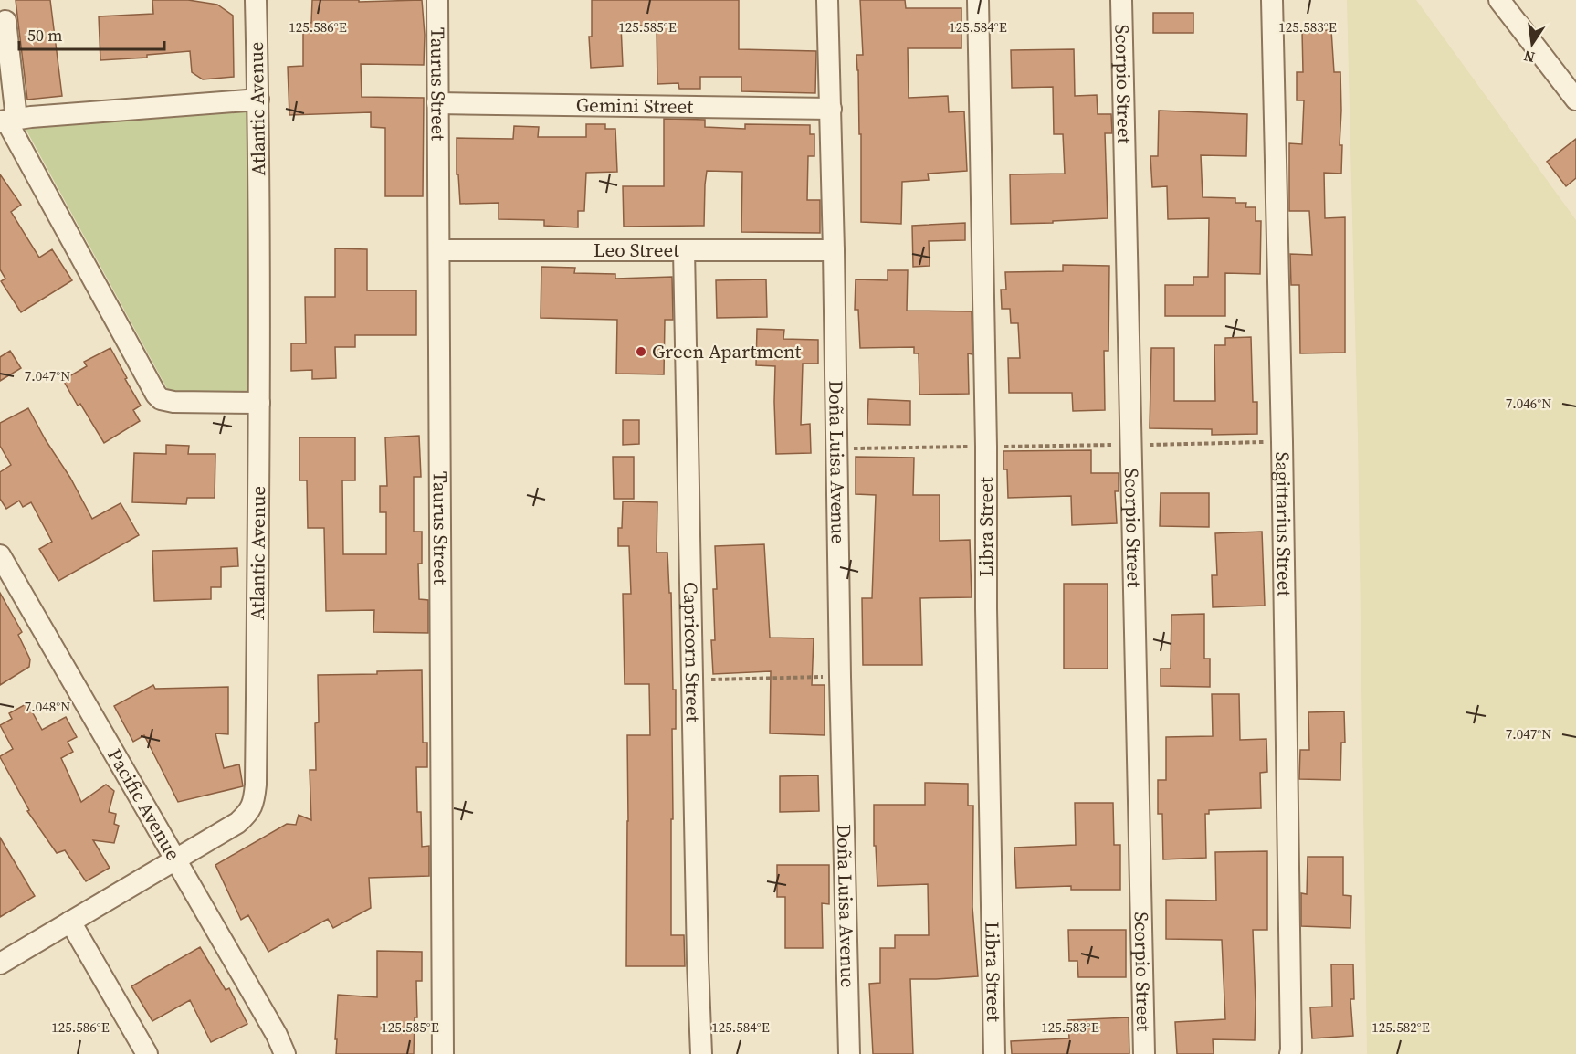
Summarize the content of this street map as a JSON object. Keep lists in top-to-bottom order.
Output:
{
  "streets": {
    "street": [
      "Taurus Street",
      "Scorpio Street",
      "Gemini Street",
      "Atlantic Avenue",
      "Leo Street",
      "Doña Luisa Avenue",
      "Sagittarius Street",
      "Libra Street",
      "Capricorn Street",
      "Pacific Avenue"
    ]
  },
  "crossings": [
    ["Taurus Street", "Gemini Street"],
    ["Taurus Street", "Leo Street"],
    ["Gemini Street", "Doña Luisa Avenue"],
    ["Atlantic Avenue", "Pacific Avenue"],
    ["Leo Street", "Doña Luisa Avenue"],
    ["Leo Street", "Capricorn Street"]
  ],
  "places": ["Green Apartment"],
  "scale_bar": "50 m",
  "north": "bottom",
  "coordinates": [
    "125.586°E",
    "125.585°E",
    "125.584°E",
    "125.583°E",
    "7.047°N",
    "7.046°N",
    "7.048°N",
    "125.582°E"
  ]
}
